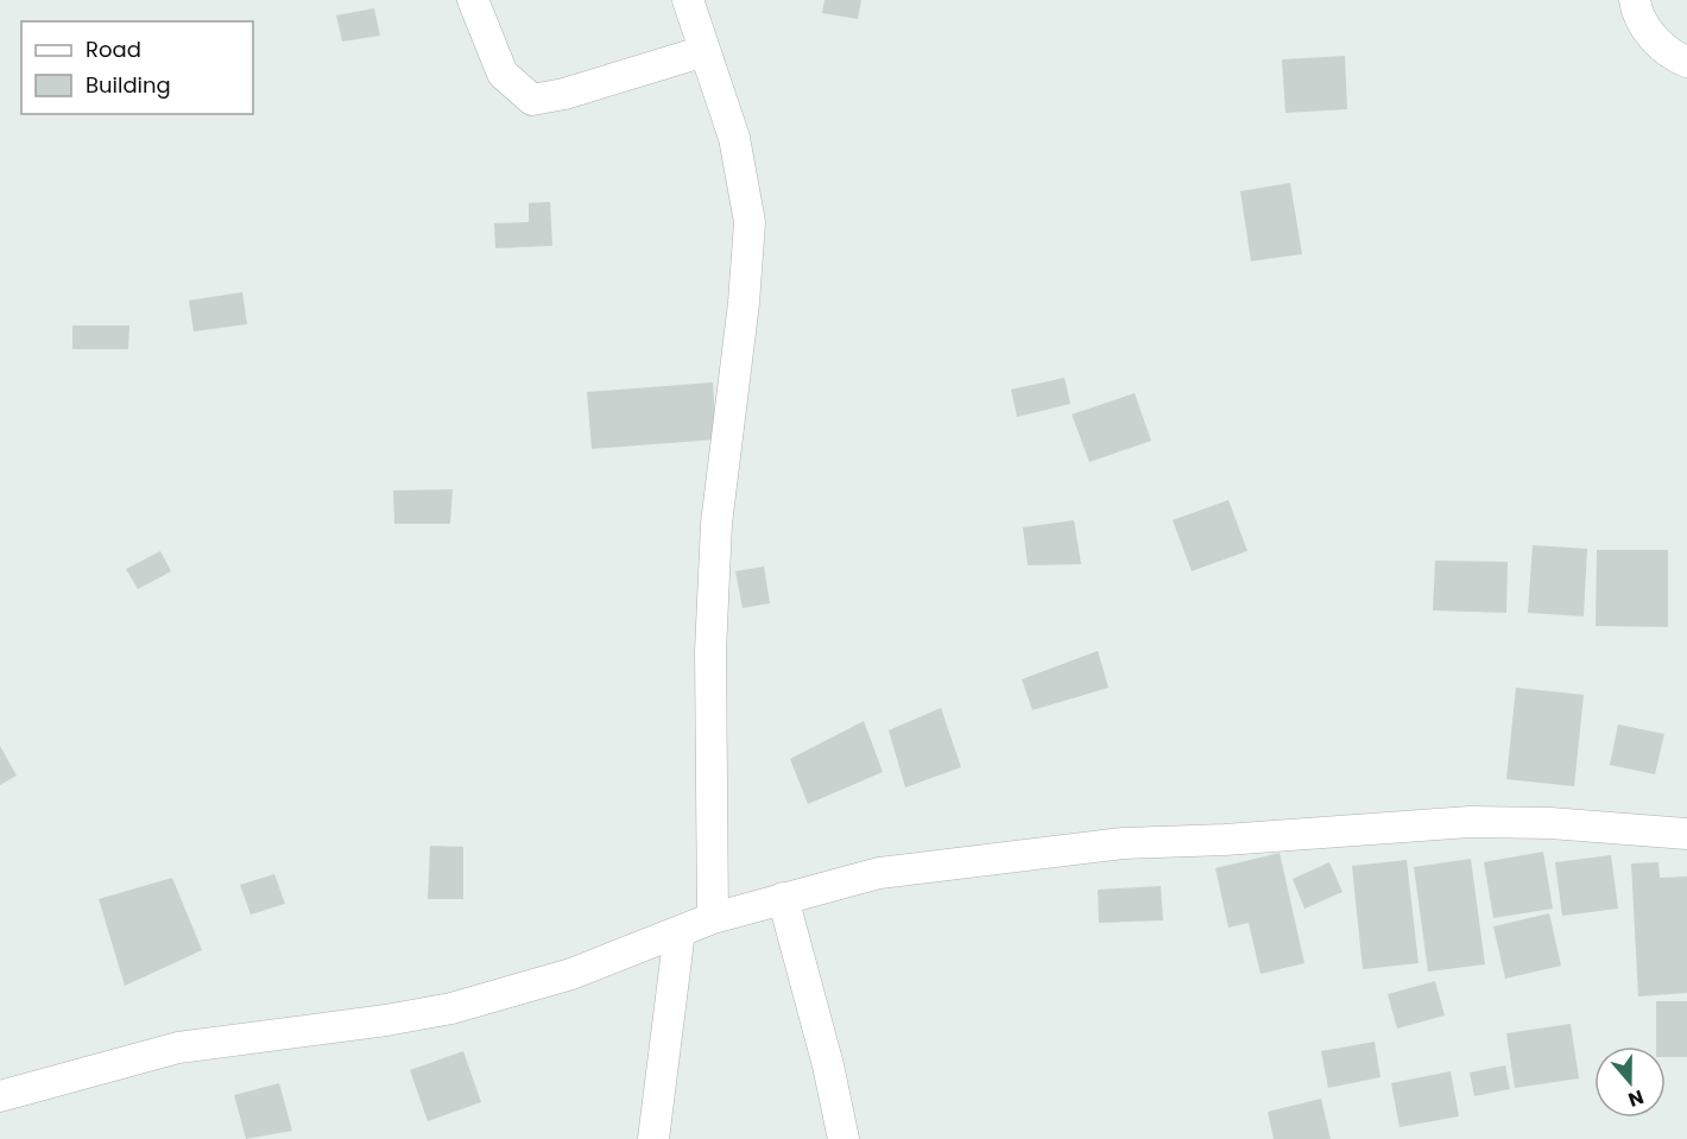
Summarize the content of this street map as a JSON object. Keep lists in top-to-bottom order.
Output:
{
  "legend": ["Road", "Building"],
  "north": "bottom"
}
